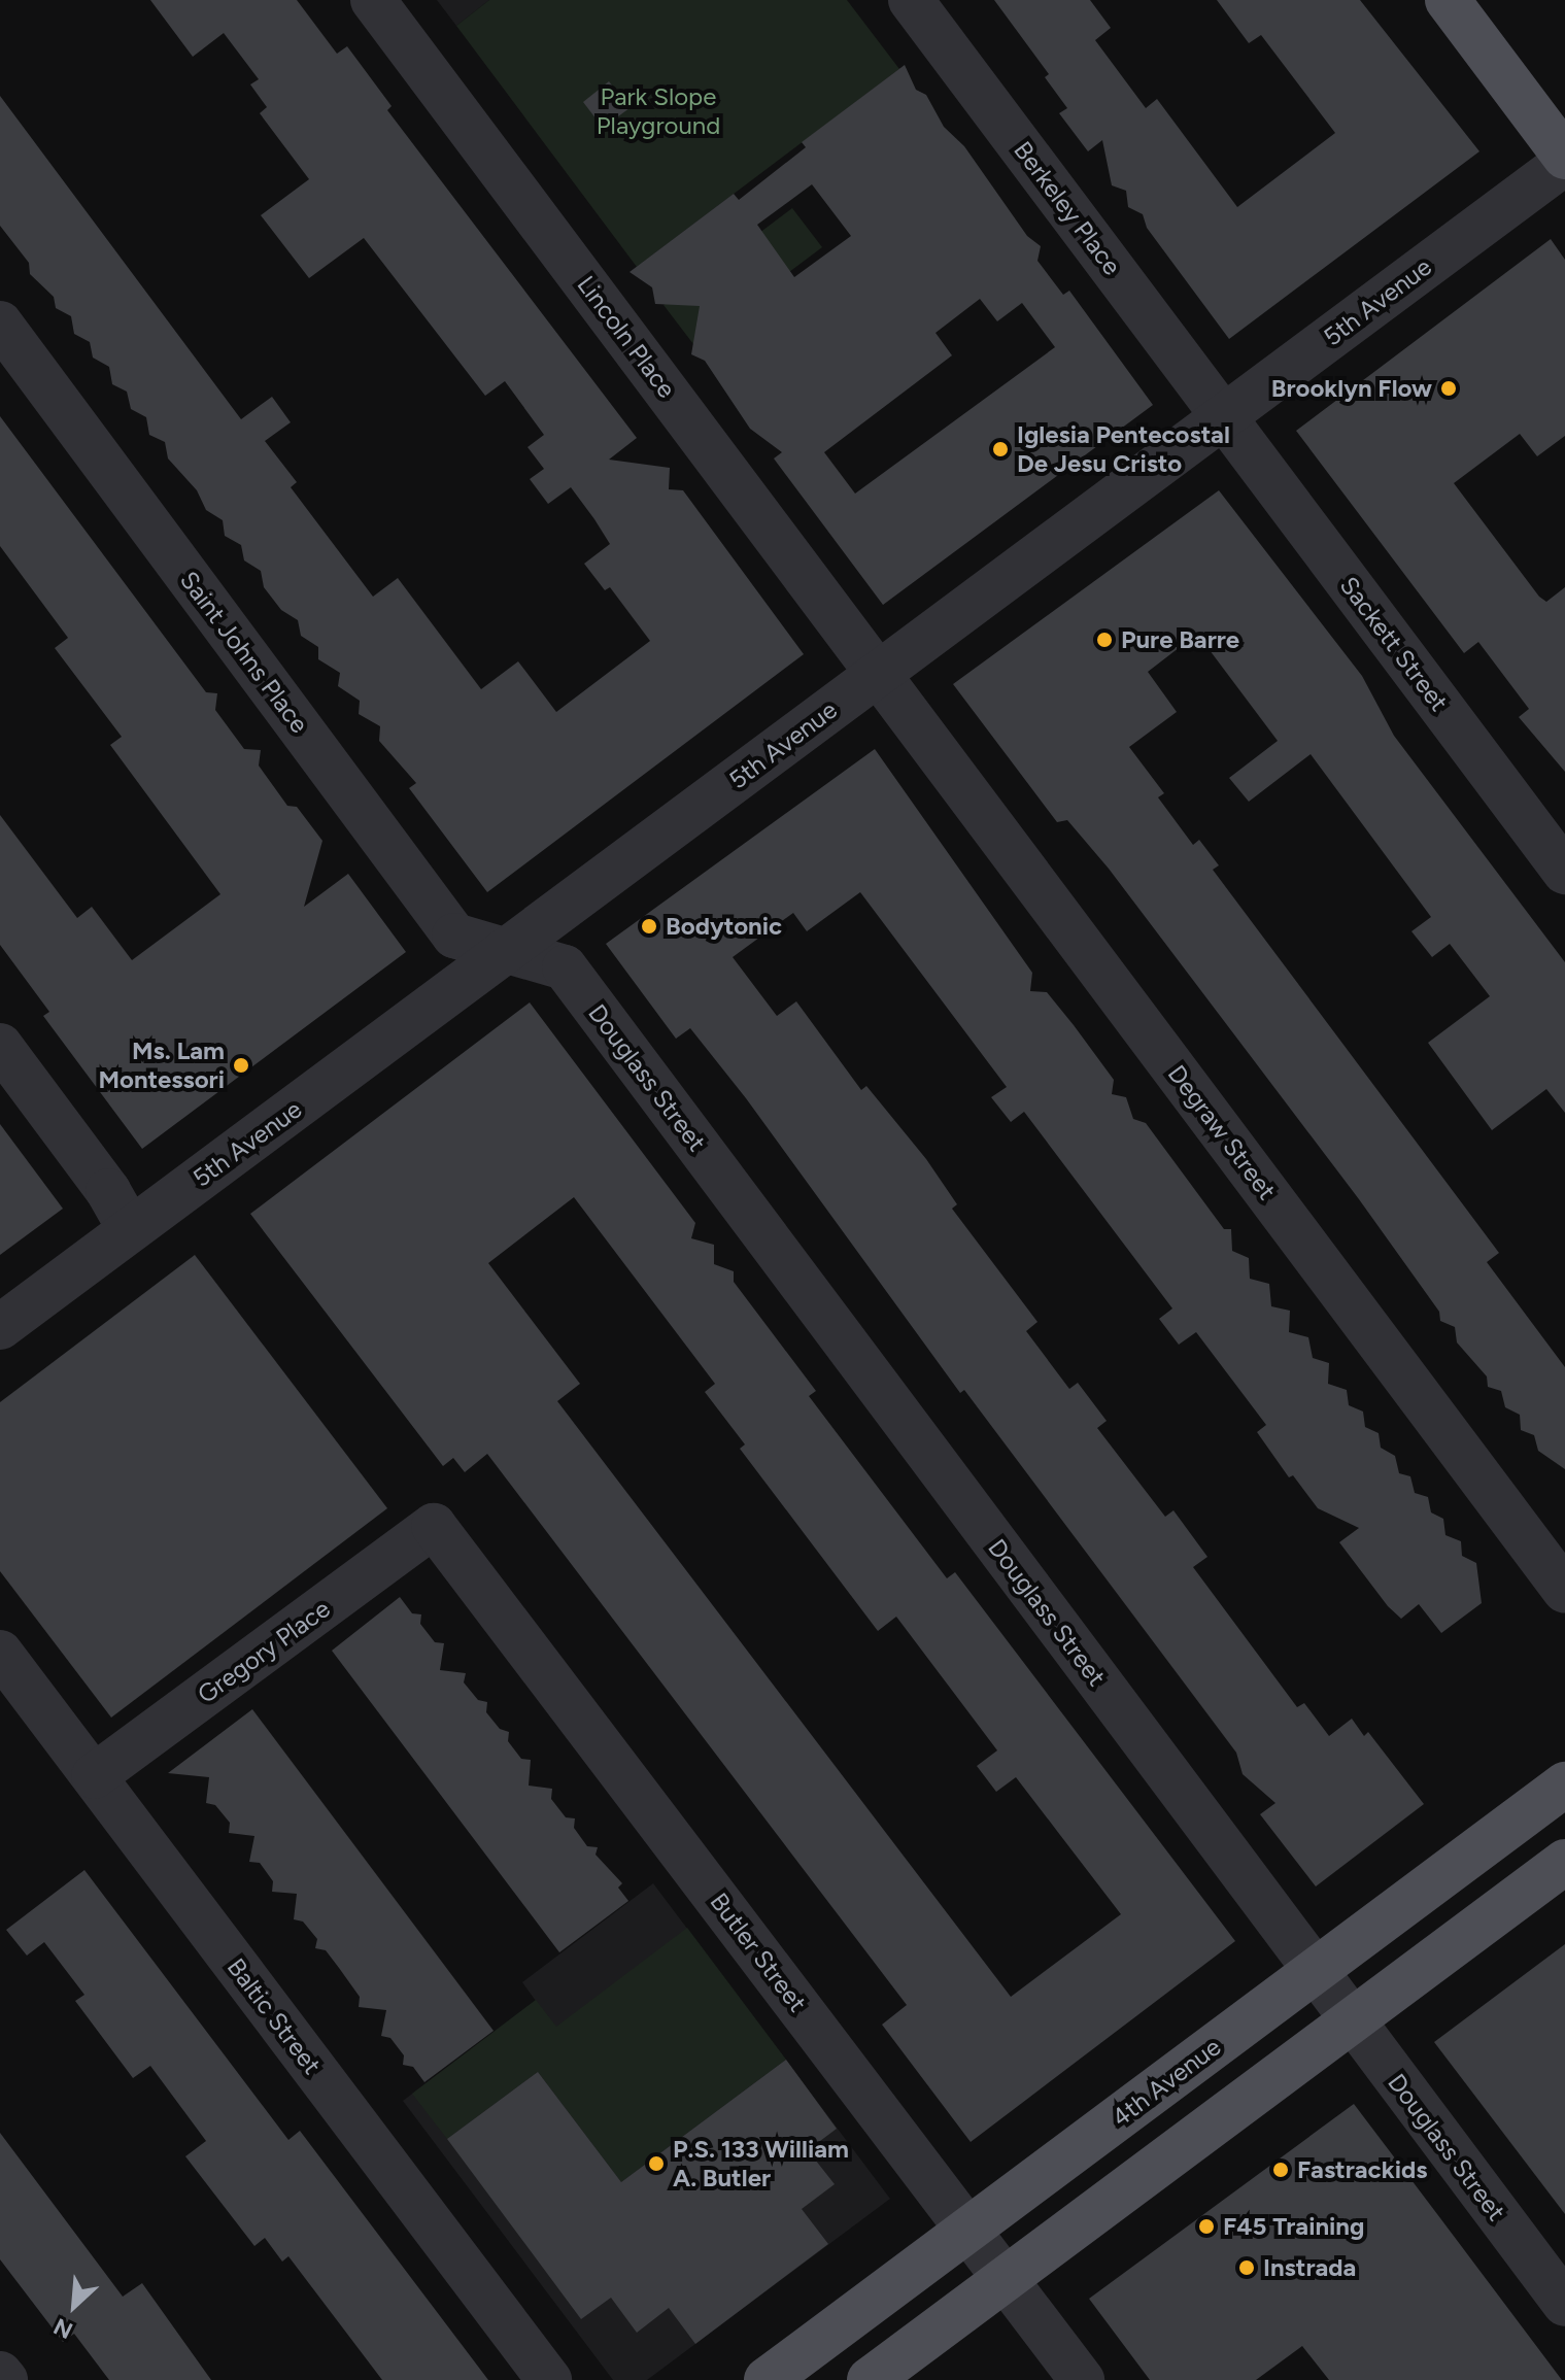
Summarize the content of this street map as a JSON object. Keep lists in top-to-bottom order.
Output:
{
  "streets": {
    "main road": ["4th Avenue"],
    "street": [
      "Berkeley Place",
      "5th Avenue",
      "Lincoln Place",
      "Sackett Street",
      "Saint Johns Place",
      "Douglass Street",
      "Degraw Street",
      "Gregory Place",
      "Butler Street",
      "Baltic Street"
    ]
  },
  "crossings": [
    ["Berkeley Place", "5th Avenue"],
    ["Berkeley Place", "Sackett Street"],
    ["5th Avenue", "Lincoln Place"],
    ["5th Avenue", "Sackett Street"],
    ["5th Avenue", "Saint Johns Place"],
    ["5th Avenue", "Douglass Street"],
    ["5th Avenue", "Degraw Street"],
    ["Lincoln Place", "Degraw Street"],
    ["Saint Johns Place", "Douglass Street"],
    ["Douglass Street", "4th Avenue"],
    ["Gregory Place", "Butler Street"],
    ["Gregory Place", "Baltic Street"],
    ["Butler Street", "4th Avenue"]
  ],
  "parks": ["Park Slope Playground"],
  "places": [
    "Brooklyn Flow",
    "Iglesia Pentecostal De Jesu Cristo",
    "Pure Barre",
    "Bodytonic",
    "Ms. Lam Montessori",
    "P.S. 133 William A. Butler",
    "Fastrackids",
    "F45 Training",
    "Instrada"
  ],
  "north": "bottom left"
}
